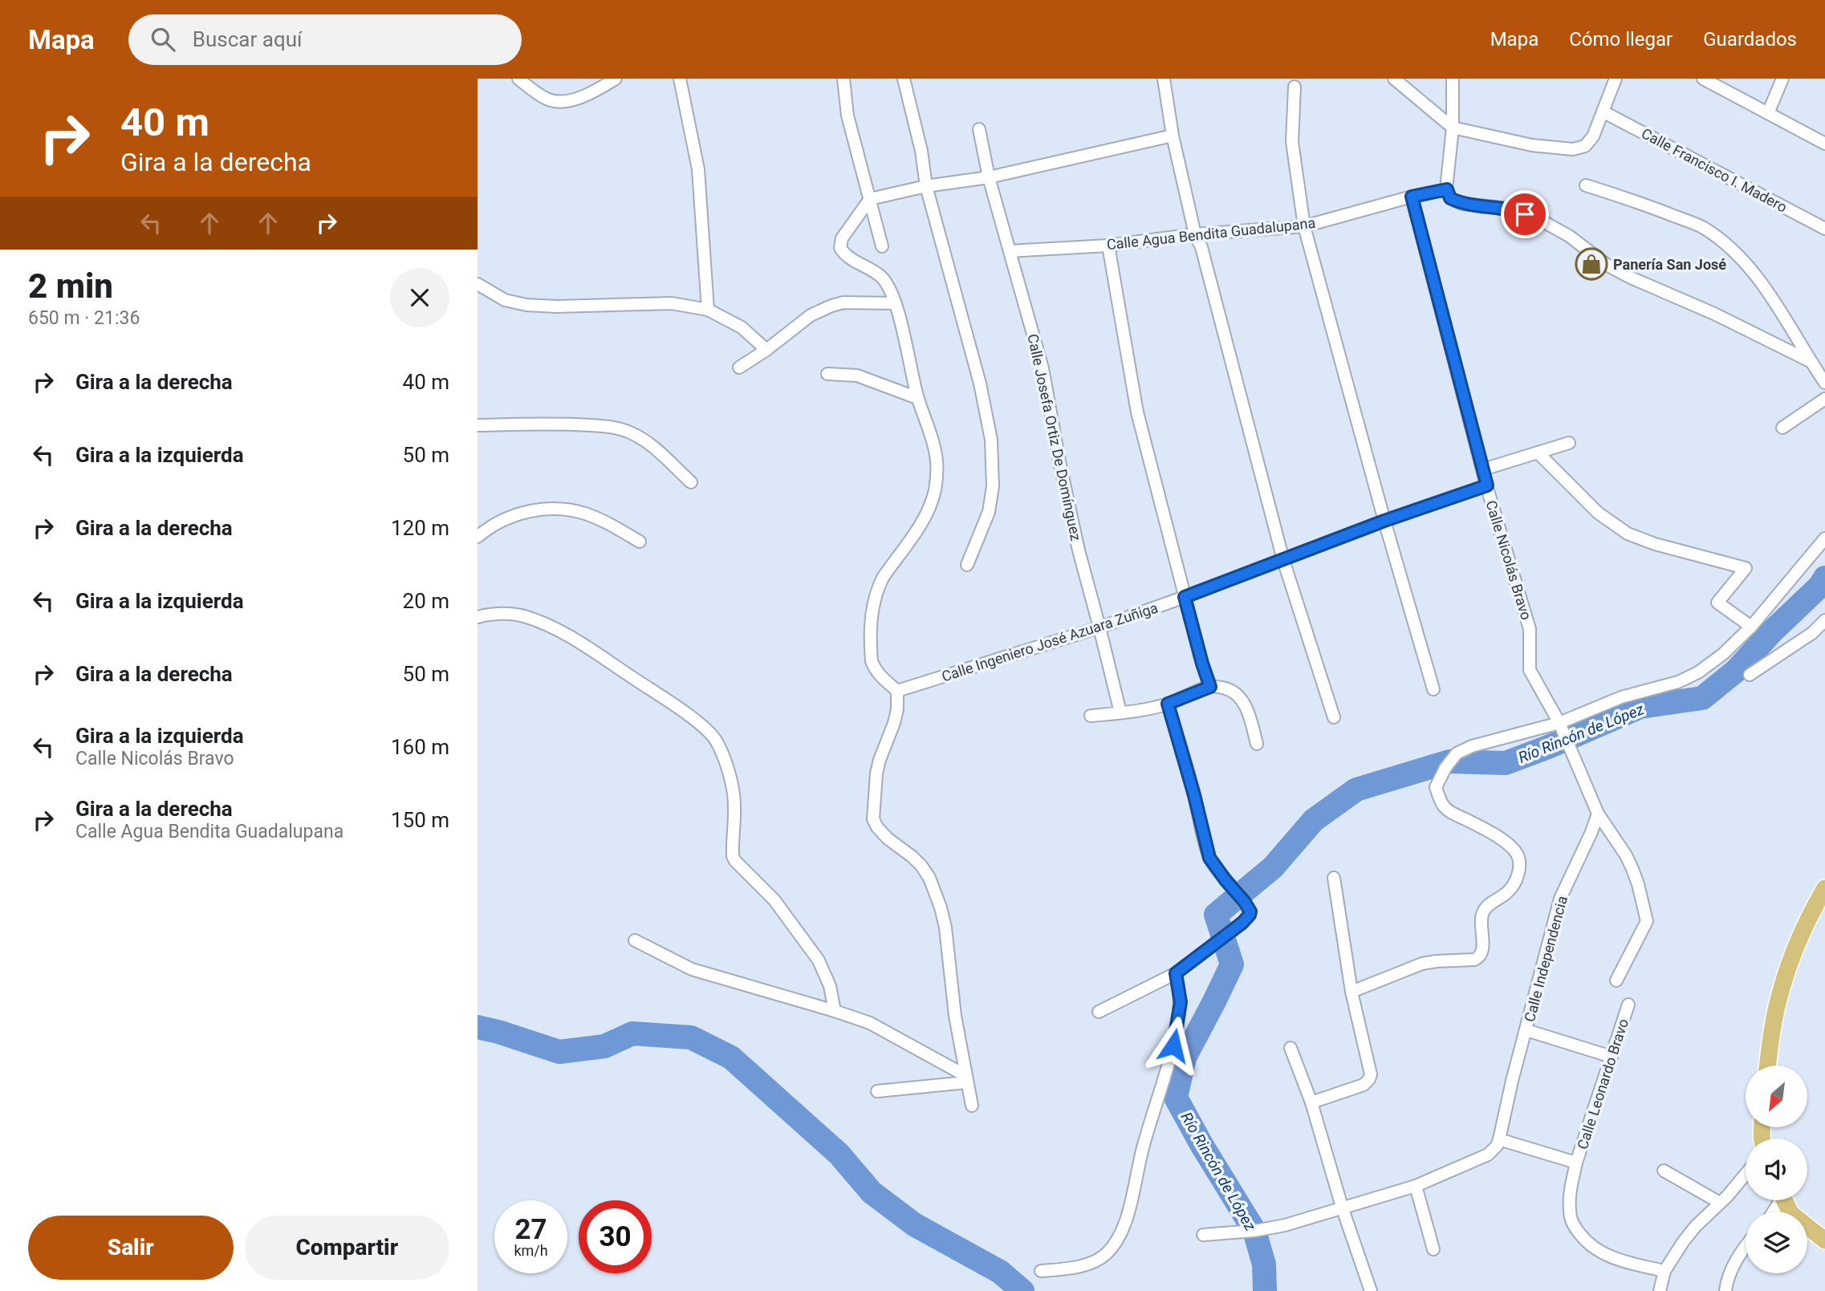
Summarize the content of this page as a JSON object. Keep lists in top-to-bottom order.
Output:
{
  "streets": {
    "street": [
      "Calle Francisco I. Madero",
      "Calle Agua Bendita Guadalupana",
      "Calle Josefa Ortiz De Domínguez",
      "Calle Nicolás Bravo",
      "Calle Ingeniero José Azuara Zuñiga",
      "Calle Independencia",
      "Calle Leonardo Bravo"
    ]
  },
  "crossings": [
    ["Calle Agua Bendita Guadalupana", "Calle Josefa Ortiz De Domínguez"],
    ["Calle Agua Bendita Guadalupana", "Calle Nicolás Bravo"],
    ["Calle Josefa Ortiz De Domínguez", "Calle Ingeniero José Azuara Zuñiga"],
    ["Calle Nicolás Bravo", "Calle Ingeniero José Azuara Zuñiga"]
  ],
  "water": ["Río Rincón de López"],
  "places": {
    "shop": ["Panería San José"]
  },
  "north": "bottom left",
  "page": {
    "header": "Mapa",
    "search": "Buscar aquí",
    "nav": ["Mapa", "Cómo llegar", "Guardados"],
    "turn": ["40 m", "Gira a la derecha"],
    "heading": ["2 min", "650 m · 21:36"],
    "list": [
      {
        "name": "Gira a la derecha",
        "value": "40 m"
      },
      {
        "name": "Gira a la izquierda",
        "value": "50 m"
      },
      {
        "name": "Gira a la derecha",
        "value": "120 m"
      },
      {
        "name": "Gira a la izquierda",
        "value": "20 m"
      },
      {
        "name": "Gira a la derecha",
        "value": "50 m"
      },
      {
        "name": "Gira a la izquierda",
        "note": "Calle Nicolás Bravo",
        "value": "160 m"
      },
      {
        "name": "Gira a la derecha",
        "note": "Calle Agua Bendita Guadalupana",
        "value": "150 m"
      }
    ],
    "speed": "27 km/h",
    "limit": "30",
    "buttons": ["Salir", "Compartir"]
  }
}
